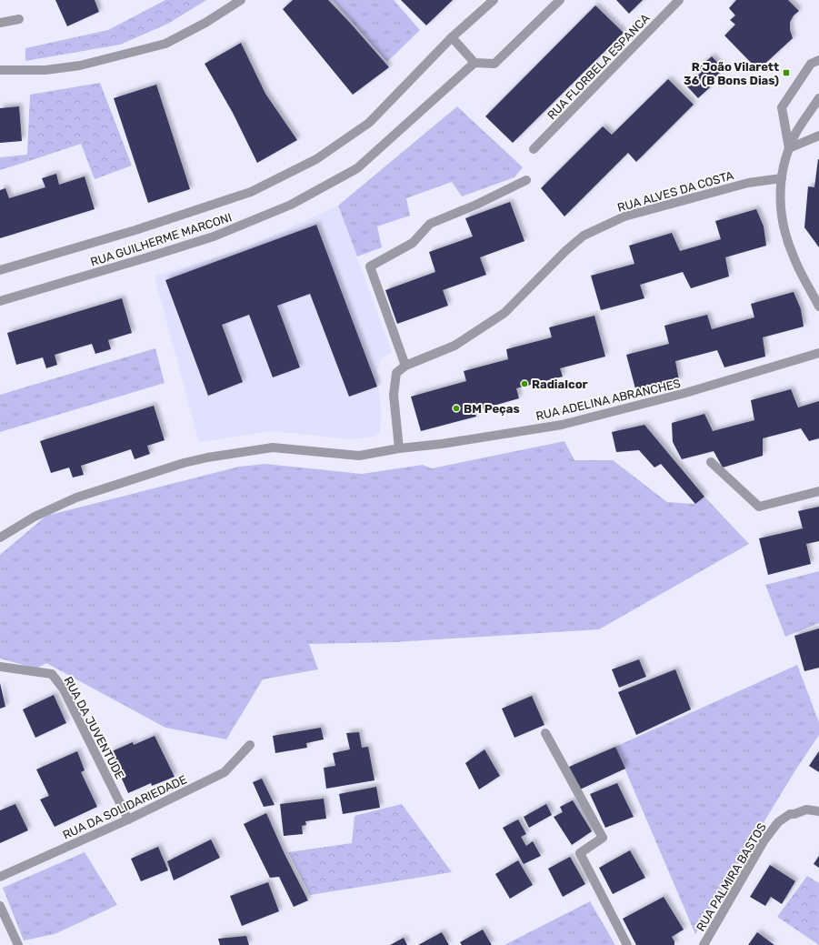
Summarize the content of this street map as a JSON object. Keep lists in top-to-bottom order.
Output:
{
  "streets": {
    "street": [
      "RUA FLORBELA ESPANCA",
      "RUA ALVES DA COSTA",
      "RUA GUILHERME MARCONI",
      "RUA ADELINA ABRANCHES",
      "RUA DA JUVENTUDE",
      "RUA DA SOLIDARIEDADE",
      "RUA PALMIRA BASTOS"
    ]
  },
  "crossings": [
    ["RUA DA JUVENTUDE", "RUA DA SOLIDARIEDADE"]
  ],
  "places": {
    "transit": ["R João Vilarett 36 (B Bons Dias)"],
    "other": ["Radialcor", "BM Peças"]
  }
}
